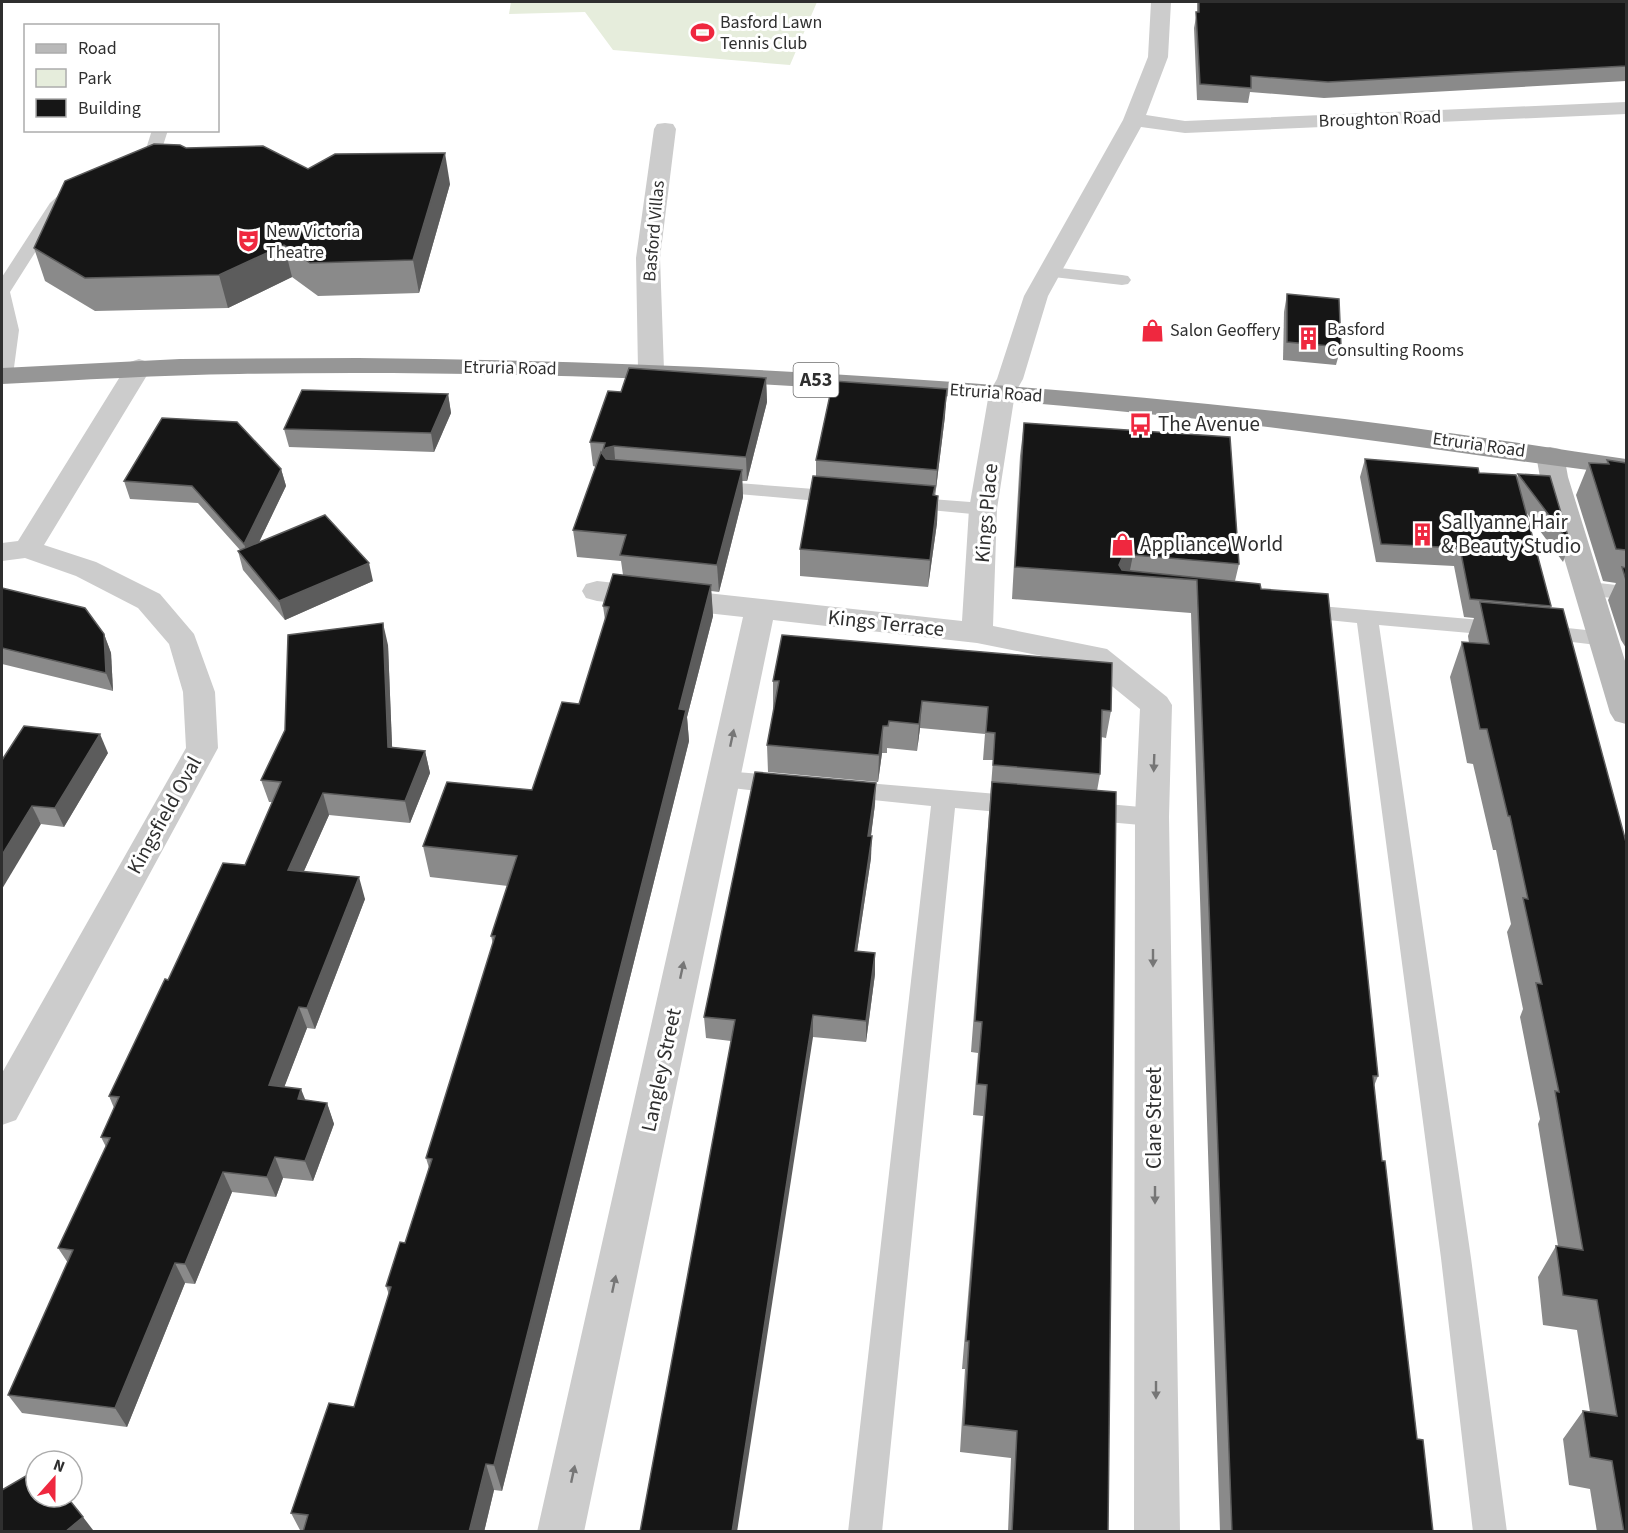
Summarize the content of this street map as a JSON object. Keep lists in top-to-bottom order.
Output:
{
  "streets": {
    "highway": ["Etruria Road", "A53"],
    "street": [
      "Broughton Road",
      "Basford Villas",
      "Kings Place",
      "Kings Terrace",
      "Kingsfield Oval",
      "Langley Street",
      "Clare Street"
    ]
  },
  "crossings": [
    ["Basford Villas", "Etruria Road"],
    ["Etruria Road", "Kings Place"],
    ["Etruria Road", "Kingsfield Oval"],
    ["Kings Place", "Kings Terrace"],
    ["Kings Terrace", "Langley Street"],
    ["Kings Terrace", "Clare Street"]
  ],
  "one_way": ["Langley Street", "Clare Street"],
  "places": {
    "sports": ["Basford Lawn Tennis Club"],
    "theatre": ["New Victoria Theatre"],
    "shop": ["Salon Geoffery", "Appliance World"],
    "building": ["Basford Consulting Rooms", "Sallyanne Hair & Beauty Studio"],
    "bus stop": ["The Avenue"]
  },
  "legend": ["Road", "Park", "Building"],
  "north": "top"
}
